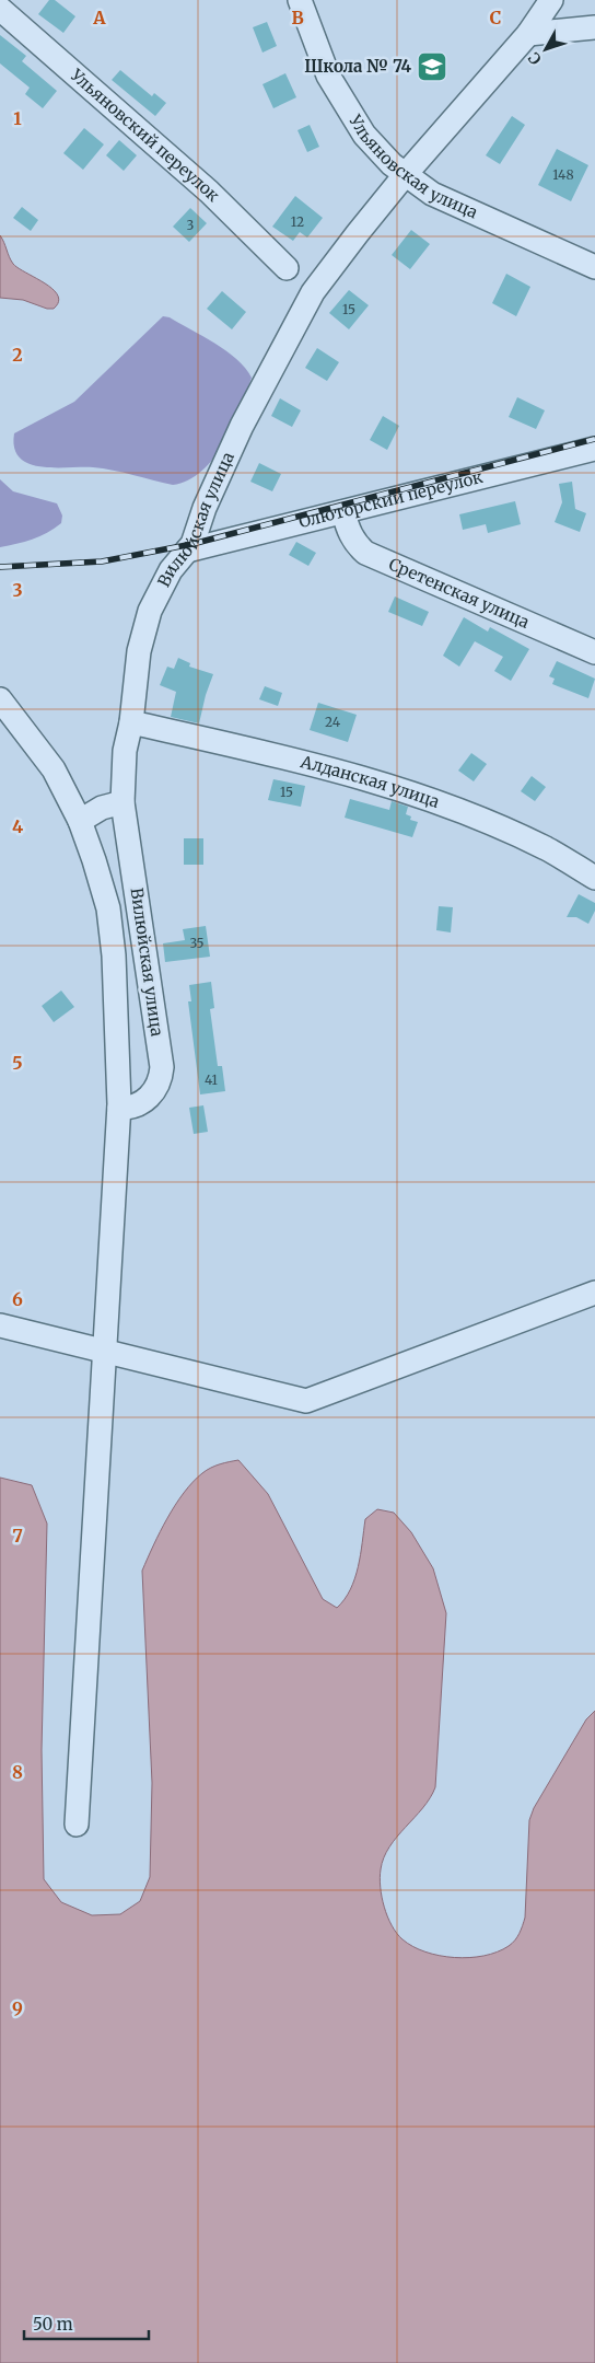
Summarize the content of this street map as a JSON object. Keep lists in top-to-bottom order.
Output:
{
  "streets": {
    "street": [
      "Ульяновский переулок",
      "Ульяновская улица",
      "Олюторский переулок",
      "Вилюйская улица",
      "Сретенская улица",
      "Алданская улица"
    ]
  },
  "crossings": [
    ["Ульяновская улица", "Вилюйская улица"],
    ["Олюторский переулок", "Вилюйская улица"],
    ["Олюторский переулок", "Сретенская улица"],
    ["Вилюйская улица", "Алданская улица"]
  ],
  "places": {
    "school or university": ["Школа № 74"]
  },
  "house_numbers": [
    "148",
    "12",
    "3",
    "15",
    "24",
    "15",
    "35",
    "41"
  ],
  "scale_bar": "50 m",
  "north": "bottom left",
  "grid": {
    "columns": ["A", "B", "C"],
    "rows": [
      "1",
      "2",
      "3",
      "4",
      "5",
      "6",
      "7",
      "8",
      "9"
    ]
  }
}
